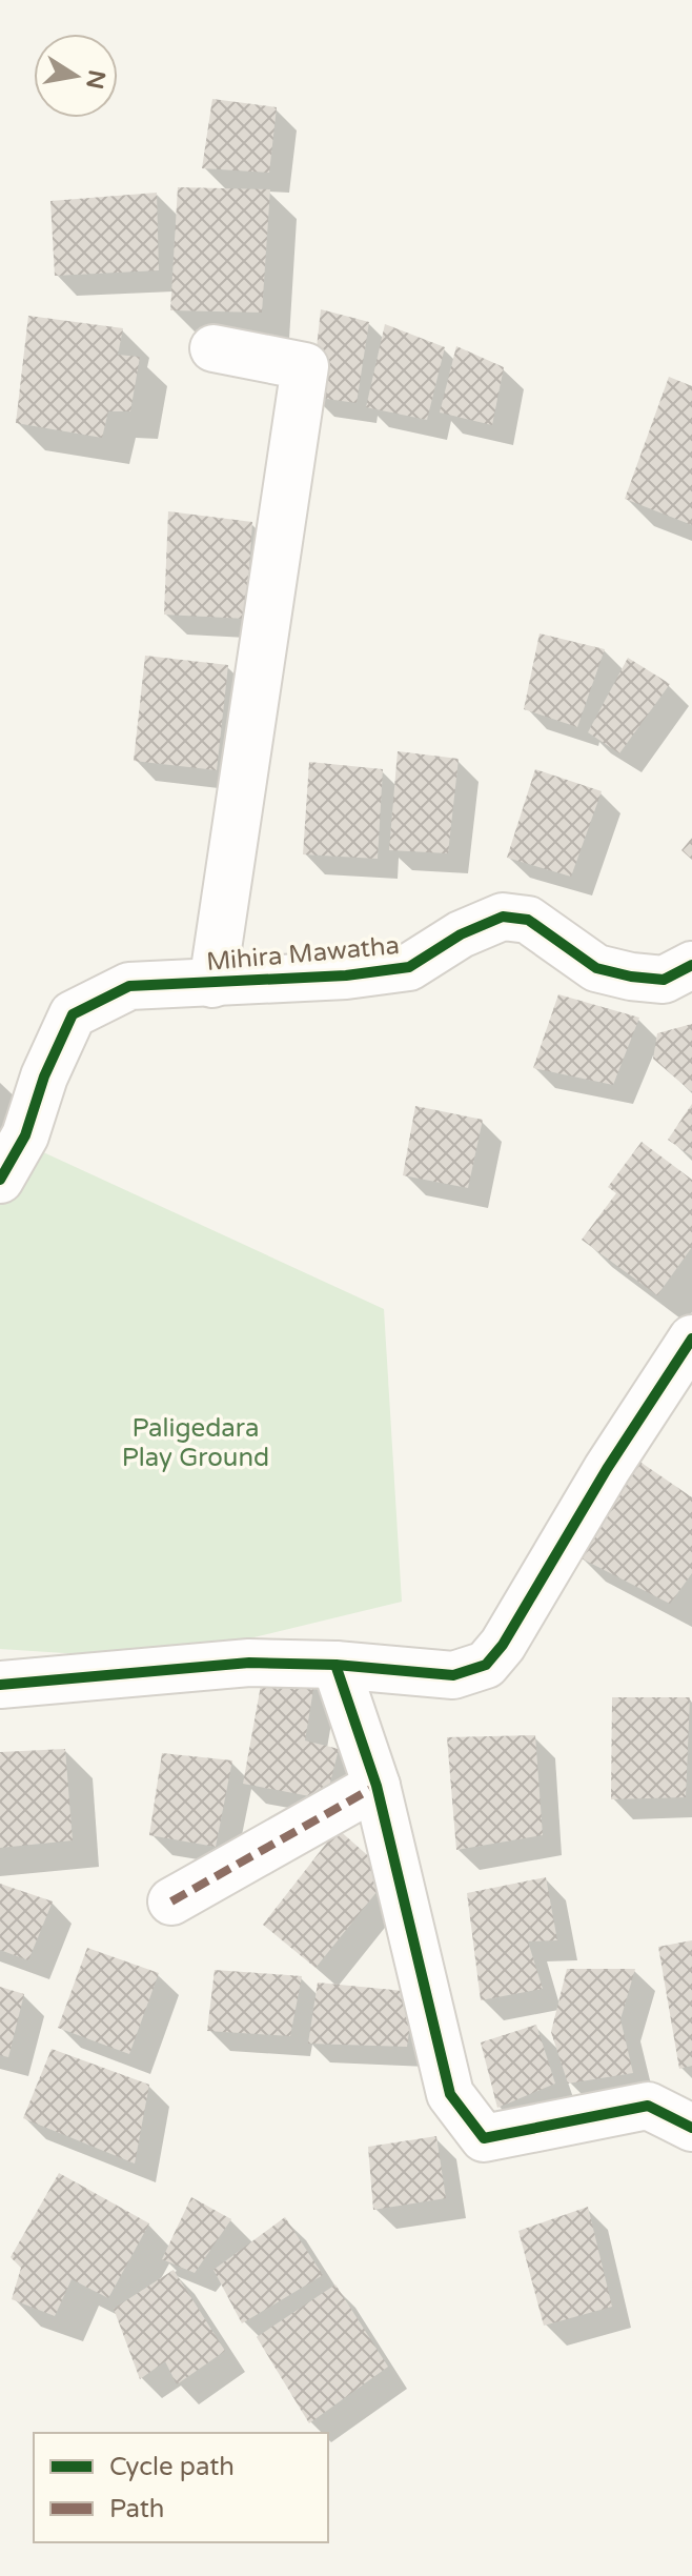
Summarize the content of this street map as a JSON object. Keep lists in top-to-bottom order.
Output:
{
  "streets": {
    "street": ["Mihira Mawatha"]
  },
  "parks": ["Paligedara Play Ground"],
  "legend": ["Cycle path", "Path"],
  "north": "right"
}
